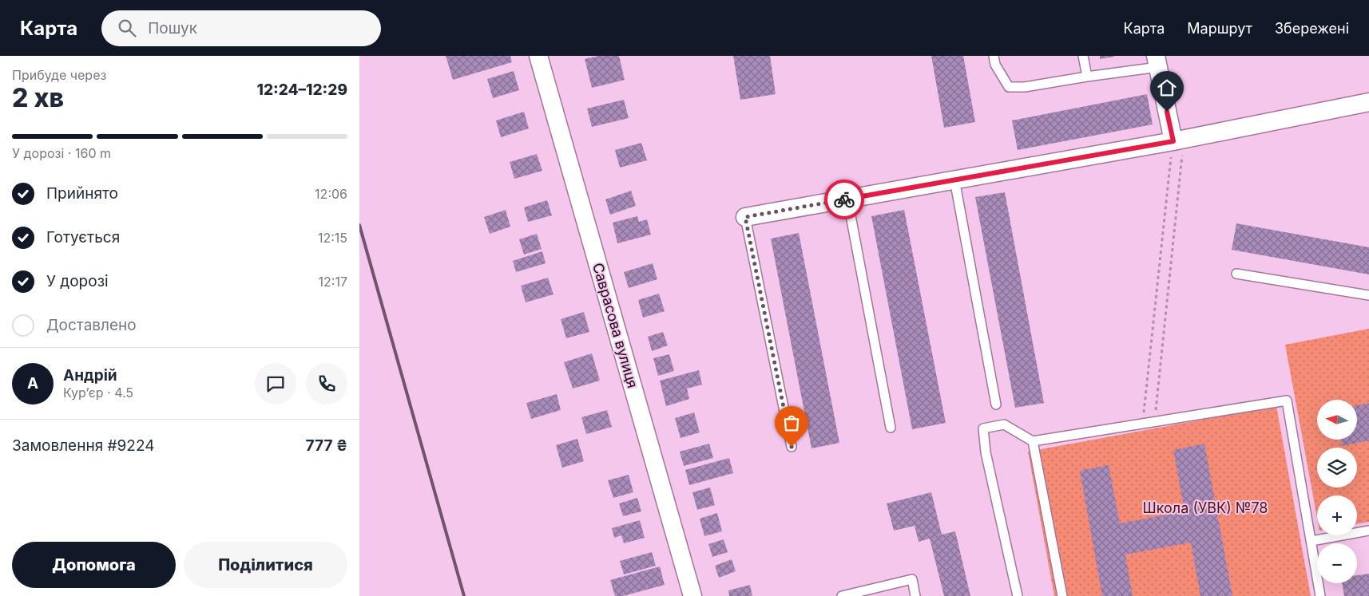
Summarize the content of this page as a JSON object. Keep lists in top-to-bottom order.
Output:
{
  "streets": {
    "street": ["Саврасова вулиця"]
  },
  "parks": ["Школа (УВК) №78"],
  "north": "left",
  "page": {
    "header": "Карта",
    "search": "Пошук",
    "nav": ["Карта", "Маршрут", "Збережені"],
    "heading": ["2 хв", "Прибуде через", "12:24–12:29"],
    "panel": [
      "Андрій",
      "Кур’єр · 4.5",
      "Замовлення #9224",
      "777 ₴"
    ],
    "bar": "У дорозі · 160 m",
    "list": [
      ["Прийнято", "12:06"],
      ["Готується", "12:15"],
      ["У дорозі", "12:17"],
      "Доставлено"
    ],
    "round": "А",
    "map_buttons": ["+", "−"],
    "buttons": ["Допомога", "Поділитися"]
  }
}
